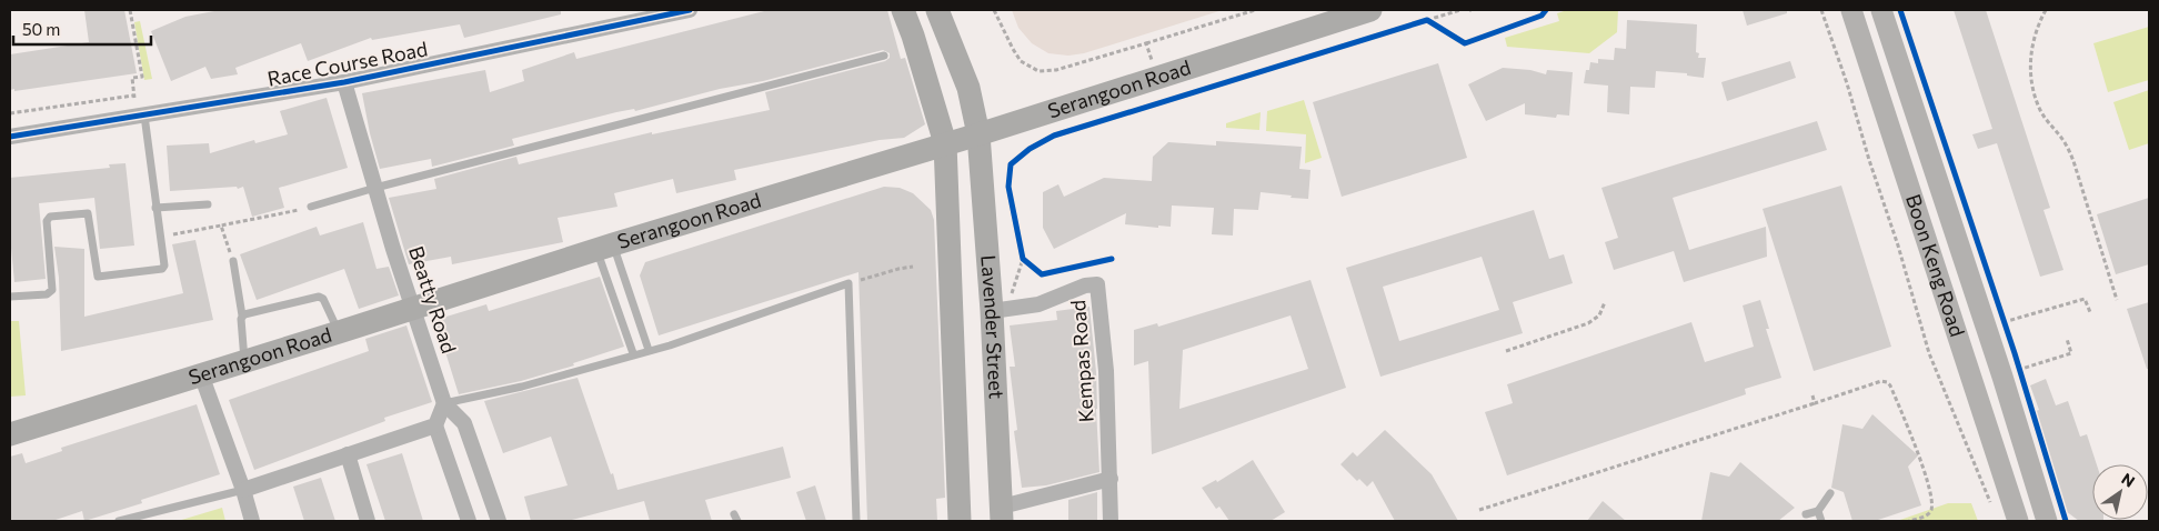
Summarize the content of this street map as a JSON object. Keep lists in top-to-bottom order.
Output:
{
  "streets": {
    "main road": ["Serangoon Road", "Boon Keng Road", "Lavender Street"],
    "street": ["Race Course Road", "Beatty Road", "Kempas Road"]
  },
  "crossings": [
    ["Race Course Road", "Beatty Road"],
    ["Serangoon Road", "Beatty Road"],
    ["Serangoon Road", "Lavender Street"],
    ["Lavender Street", "Kempas Road"]
  ],
  "scale_bar": "50 m",
  "north": "top right"
}
